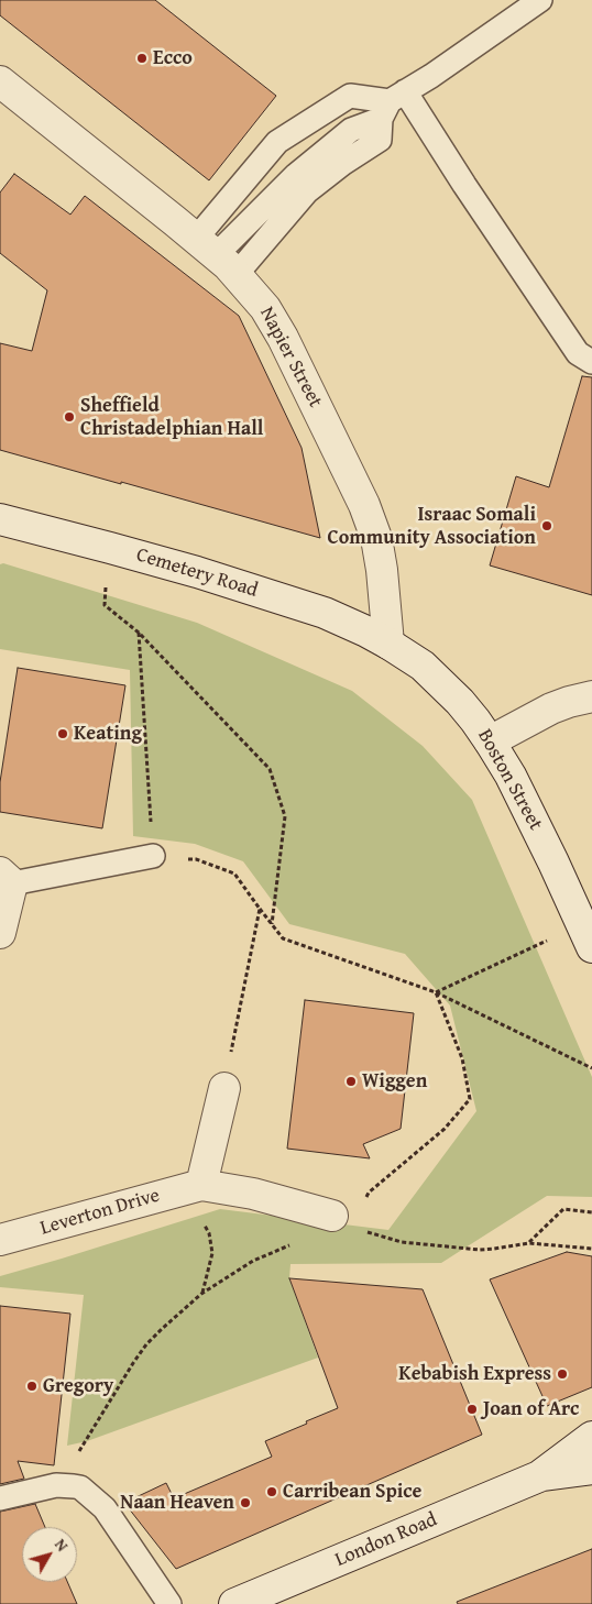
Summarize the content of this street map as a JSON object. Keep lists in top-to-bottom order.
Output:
{
  "streets": {
    "street": [
      "Napier Street",
      "Cemetery Road",
      "Boston Street",
      "Leverton Drive",
      "London Road"
    ]
  },
  "crossings": [
    ["Napier Street", "Cemetery Road"],
    ["Napier Street", "Boston Street"],
    ["Cemetery Road", "Boston Street"]
  ],
  "places": [
    "Ecco",
    "Sheffield Christadelphian Hall",
    "Israac Somali Community Association",
    "Keating",
    "Wiggen",
    "Kebabish Express",
    "Gregory",
    "Joan of Arc",
    "Carribean Spice",
    "Naan Heaven"
  ],
  "north": "top right"
}
